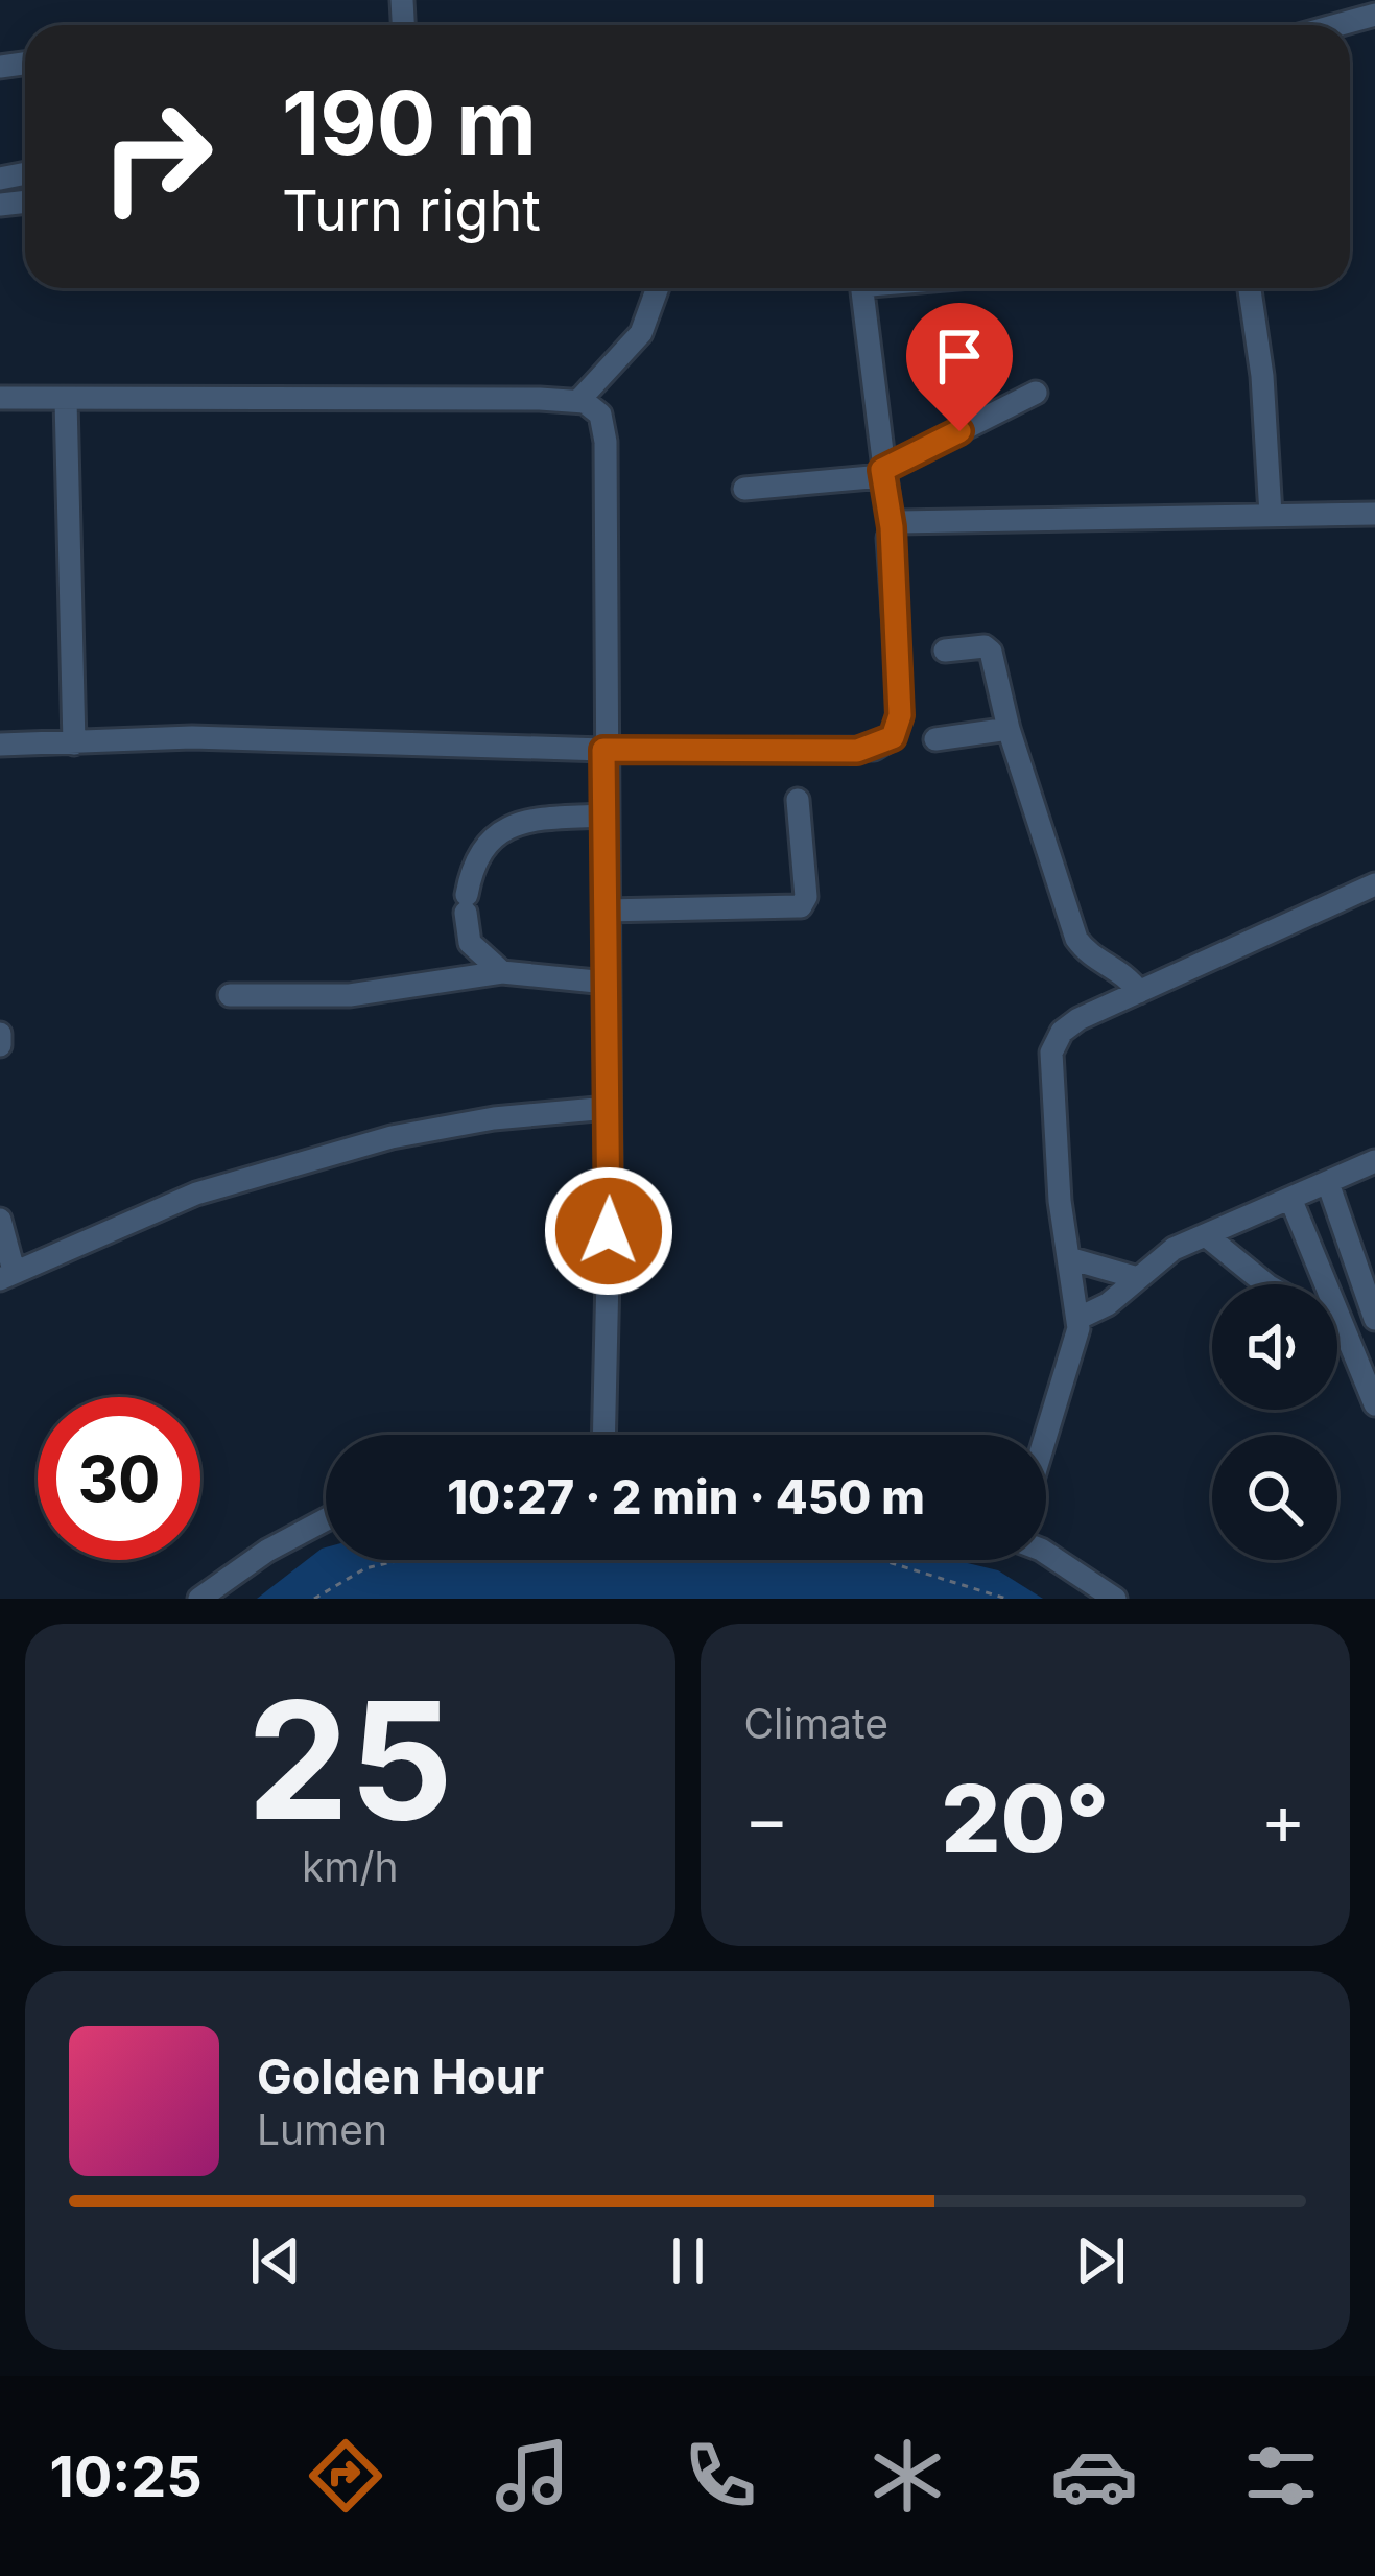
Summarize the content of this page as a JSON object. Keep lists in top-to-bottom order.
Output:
{
  "page": {
    "turn": ["190 m", "Turn right"],
    "limit": "30",
    "trip": "10:27 · 2 min · 450 m",
    "tile": [
      ["25", "km/h"],
      "Climate"
    ],
    "heat": ["−", "20°", "+"],
    "song": ["Golden Hour", "Lumen"],
    "tabs": "10:25"
  }
}
